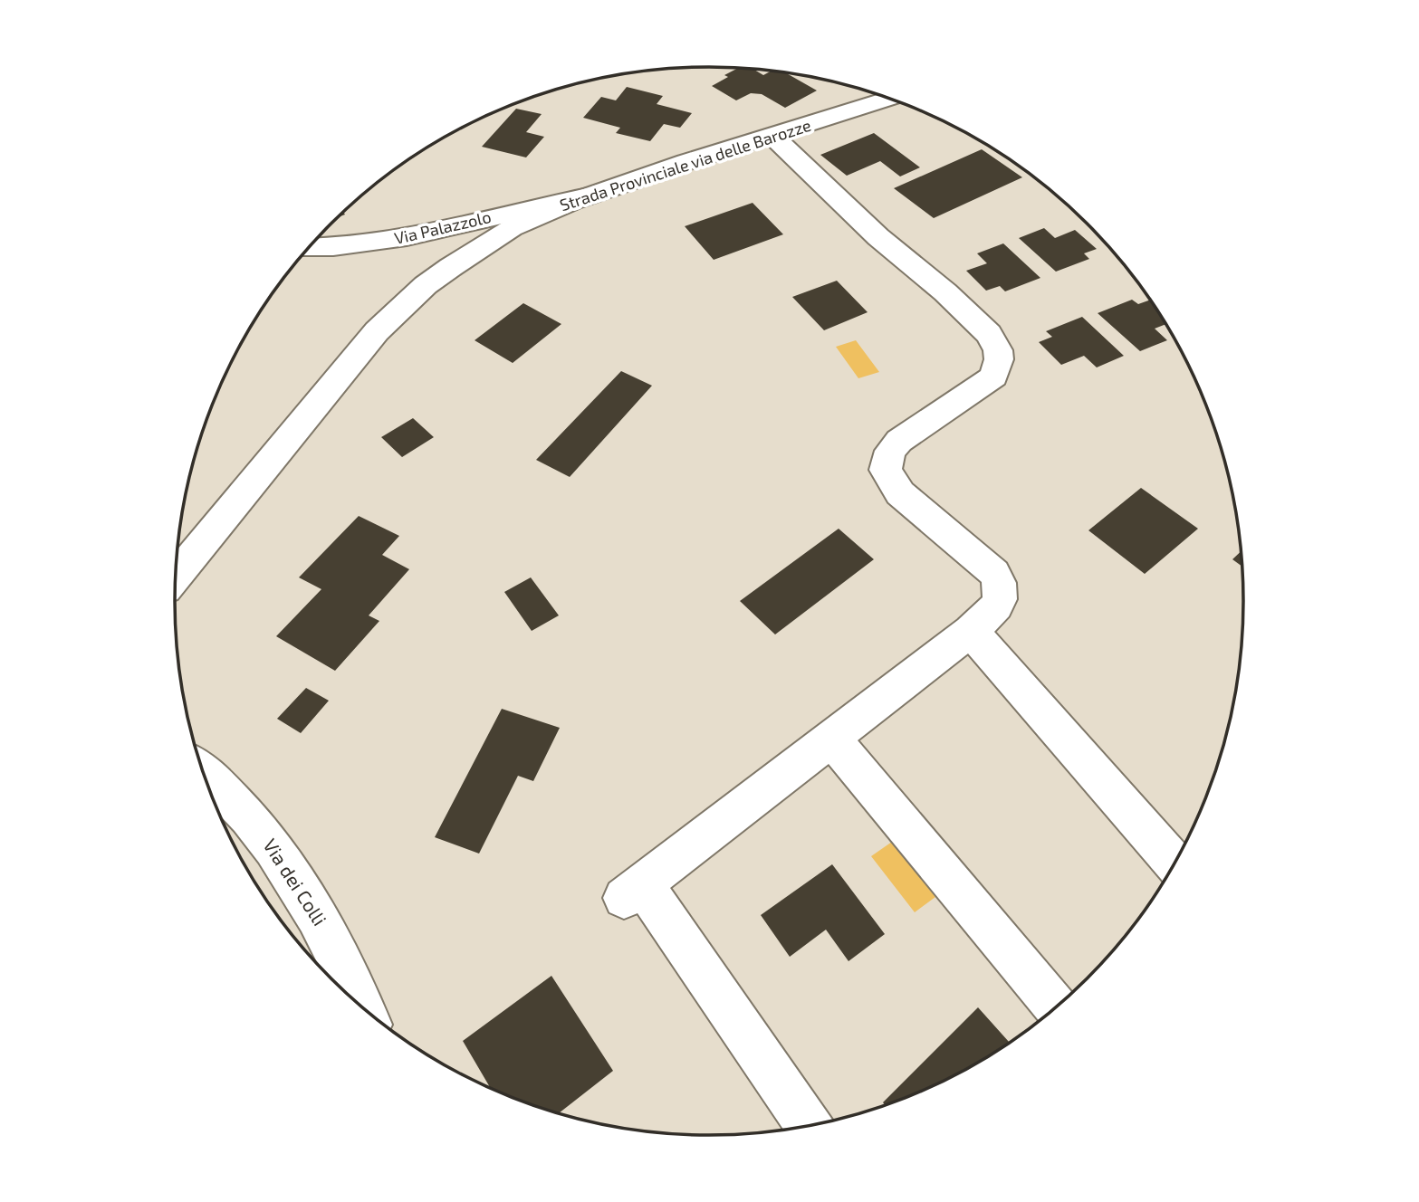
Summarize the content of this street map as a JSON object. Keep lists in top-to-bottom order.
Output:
{
  "streets": {
    "street": ["Strada Provinciale via delle Barozze", "Via Palazzolo", "Via dei Colli"]
  },
  "crossings": [
    ["Strada Provinciale via delle Barozze", "Via Palazzolo"]
  ]
}
